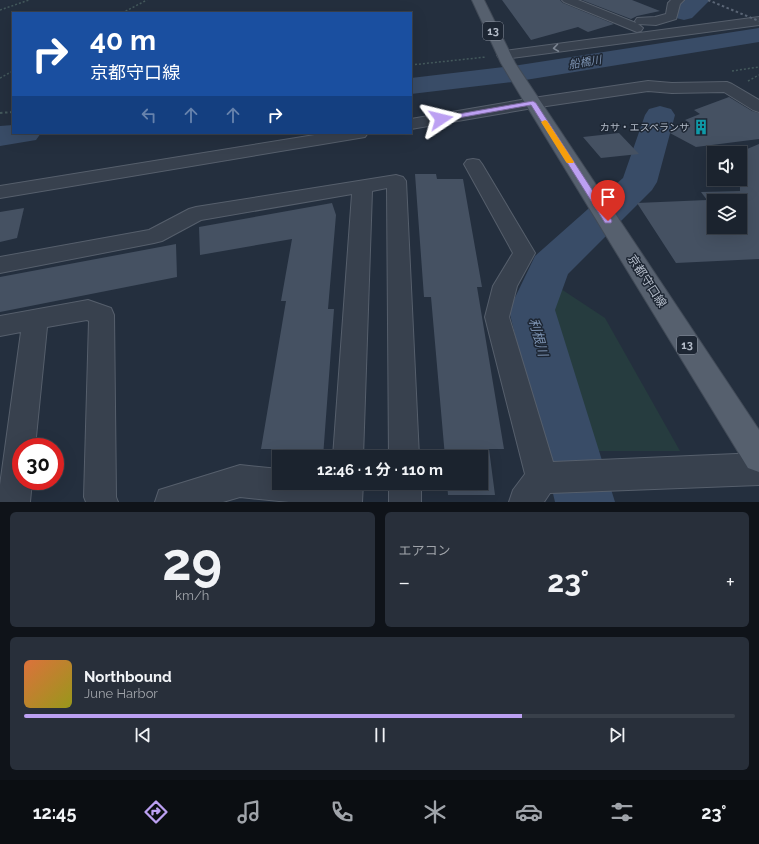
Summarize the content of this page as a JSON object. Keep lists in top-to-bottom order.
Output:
{
  "streets": {
    "main road": ["13", "京都守口線"]
  },
  "water": ["船橋川", "利根川"],
  "places": {
    "building": ["カサ・エスペランサ"]
  },
  "page": {
    "turn": ["40 m", "京都守口線"],
    "limit": "30",
    "trip": "12:46 · 1 分 · 110 m",
    "tile": [
      ["29", "km/h"],
      "エアコン"
    ],
    "heat": ["−", "23°", "+"],
    "song": ["Northbound", "June Harbor"],
    "tabs": ["12:45", "23°"]
  }
}
